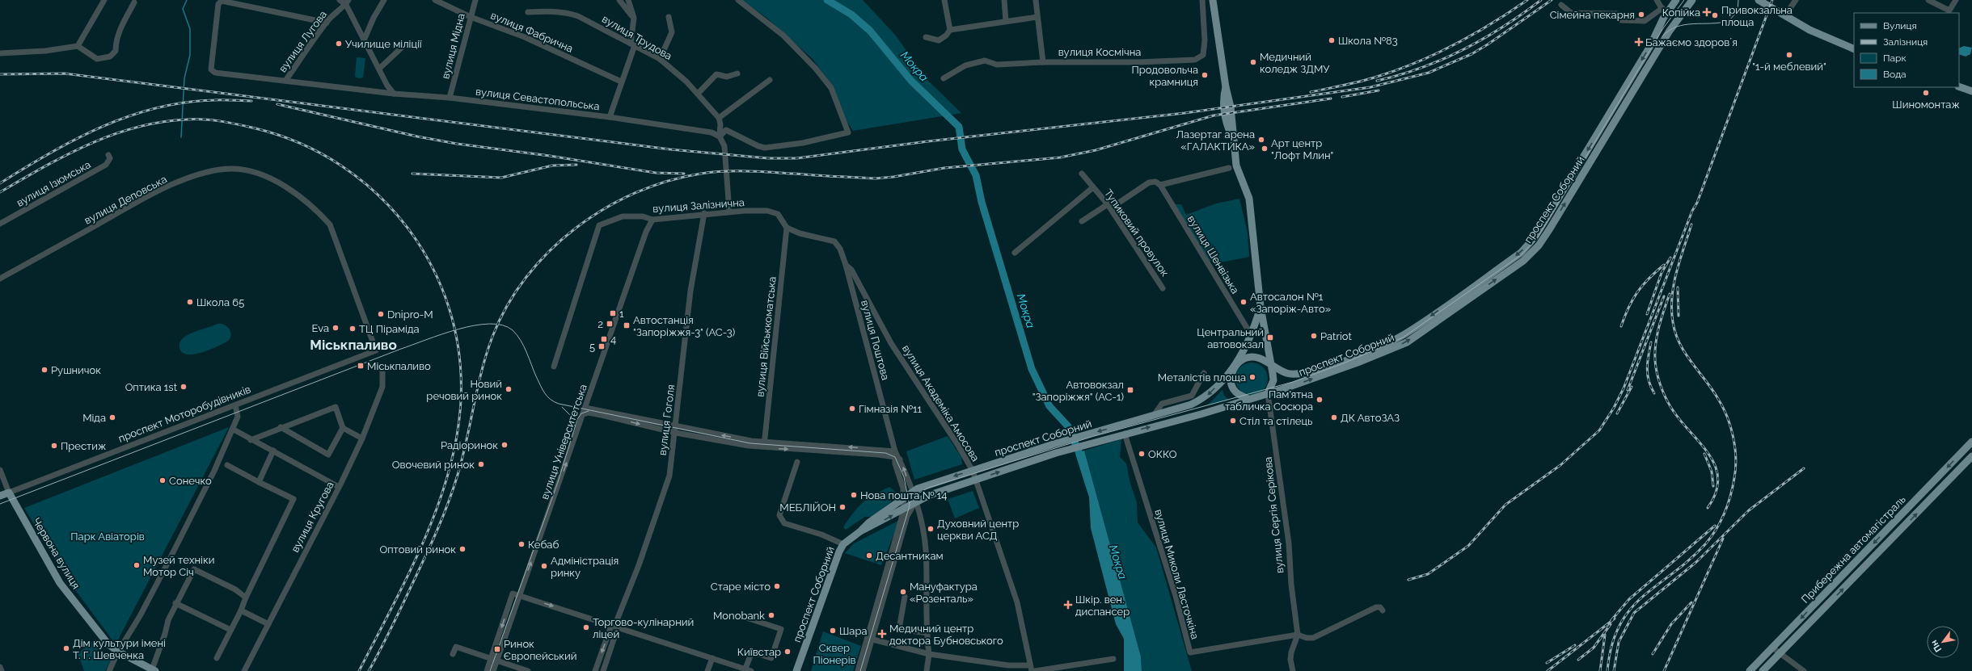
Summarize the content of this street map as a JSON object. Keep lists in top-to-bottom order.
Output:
{
  "streets": {
    "main road": [
      "проспект Соборний",
      "проспект Моторобудівників",
      "Прибережна автомагістраль",
      "Червона вулиця"
    ],
    "street": [
      "вулиця Фабрична",
      "вулиця Трудова",
      "вулиця Лугова",
      "вулиця Мідна",
      "вулиця Космічна",
      "вулиця Севастопольська",
      "вулиця Ізюмська",
      "вулиця Деповська",
      "вулиця Залізнична",
      "Тупиковий провулок",
      "вулиця Шенвізька",
      "вулиця Військкоматська",
      "вулиця Поштова",
      "вулиця Академіка Амосова",
      "вулиця Гоголя",
      "вулиця Університетська",
      "вулиця Сергія Серікова",
      "вулиця Кругова",
      "вулиця Миколи Ласточкіна"
    ]
  },
  "crossings": [
    ["вулиця Фабрична", "вулиця Мідна"],
    ["вулиця Лугова", "вулиця Севастопольська"],
    ["вулиця Мідна", "вулиця Севастопольська"],
    ["вулиця Деповська", "проспект Моторобудівників"],
    ["проспект Соборний", "вулиця Поштова"],
    ["проспект Соборний", "вулиця Академіка Амосова"],
    ["проспект Соборний", "вулиця Сергія Серікова"],
    ["проспект Соборний", "вулиця Миколи Ласточкіна"],
    ["вулиця Залізнична", "вулиця Військкоматська"],
    ["вулиця Залізнична", "вулиця Поштова"],
    ["вулиця Залізнична", "вулиця Гоголя"],
    ["вулиця Залізнична", "вулиця Університетська"],
    ["вулиця Військкоматська", "вулиця Поштова"],
    ["вулиця Поштова", "вулиця Академіка Амосова"],
    ["проспект Моторобудівників", "Червона вулиця"],
    ["вулиця Сергія Серікова", "вулиця Миколи Ласточкіна"]
  ],
  "districts": ["Міськпаливо"],
  "water": ["Мокра"],
  "parks": ["Парк Авіаторів", "Сквер Піонерів"],
  "places": {
    "health": [
      "Копійка",
      "Бажаємо здоровʼя",
      "Шкір. вен. диспансер",
      "Медичний центр доктора Бубновського"
    ],
    "other": [
      "Сімейна пекарня",
      "Привокзальна площа",
      "Школа №83",
      "Училище міліції",
      "\"1-й меблевий\"",
      "Медичний коледж ЗДМУ",
      "Продовольча крамниця",
      "Шиномонтаж",
      "Лазертаг арена «ГАЛАКТИКА»",
      "Арт центр \"Лофт Млин\"",
      "Школа 65",
      "Автосалон №1 «Запоріж-Авто»",
      "Dnipro-M",
      "Eva",
      "ТЦ Піраміда",
      "Patriot",
      "Рушничок",
      "Металістів площа",
      "Оптика 1st",
      "Новий речовий ринок",
      "Пам'ятна табличка Сосюра",
      "Гімназія №11",
      "Міда",
      "ДК АвтоЗАЗ",
      "Стіл та стілець",
      "Радіоринок",
      "Престиж",
      "ОККО",
      "Овочевий ринок",
      "Сонечко",
      "Нова пошта № 14",
      "МЕБЛІЙОН",
      "Духовний центр церкви АСД",
      "Кебаб",
      "Оптовий ринок",
      "Десантникам",
      "Музей техніки Мотор Січ",
      "Адміністрація ринку",
      "Старе мiсто",
      "Мануфактура «Розенталь»",
      "Monobank",
      "Торгово-кулінарний ліцей",
      "Шара",
      "Дім культури імені Т. Г. Шевченка",
      "Київстар"
    ],
    "transit": [
      "1",
      "2",
      "Автостанція \"Запоріжжя-3\" (АС-3)",
      "Центральний автовокзал",
      "4",
      "5",
      "Міськпаливо",
      "Автовокзал \"Запоріжжя\" (АС-1)",
      "Ринок Європейський"
    ]
  },
  "legend": [
    "Вулиця",
    "Залізниця",
    "Парк",
    "Вода"
  ],
  "north": "bottom left"
}
